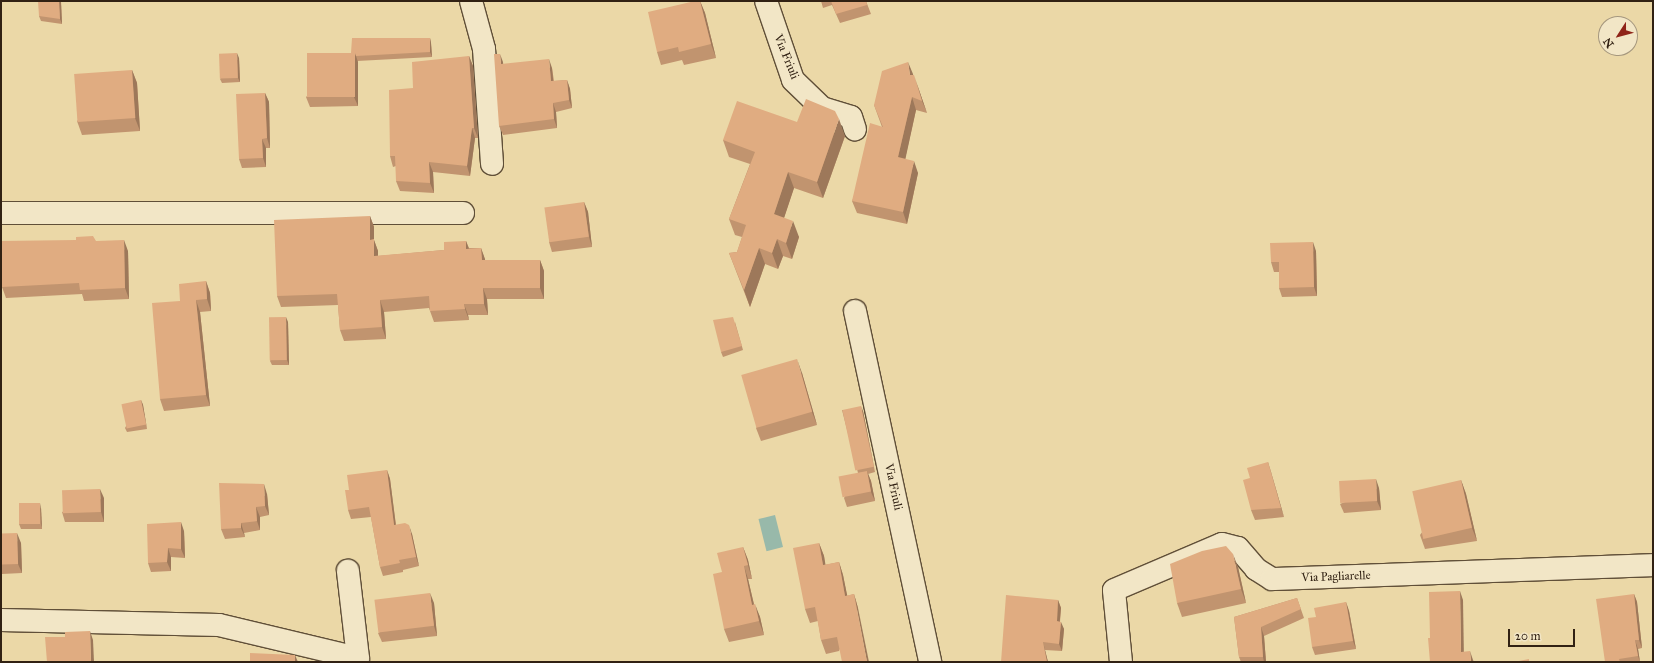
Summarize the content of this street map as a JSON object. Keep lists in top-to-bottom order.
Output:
{
  "streets": {
    "street": ["Via Friuli", "Via Pagliarelle"]
  },
  "scale_bar": "20 m",
  "north": "bottom left"
}
